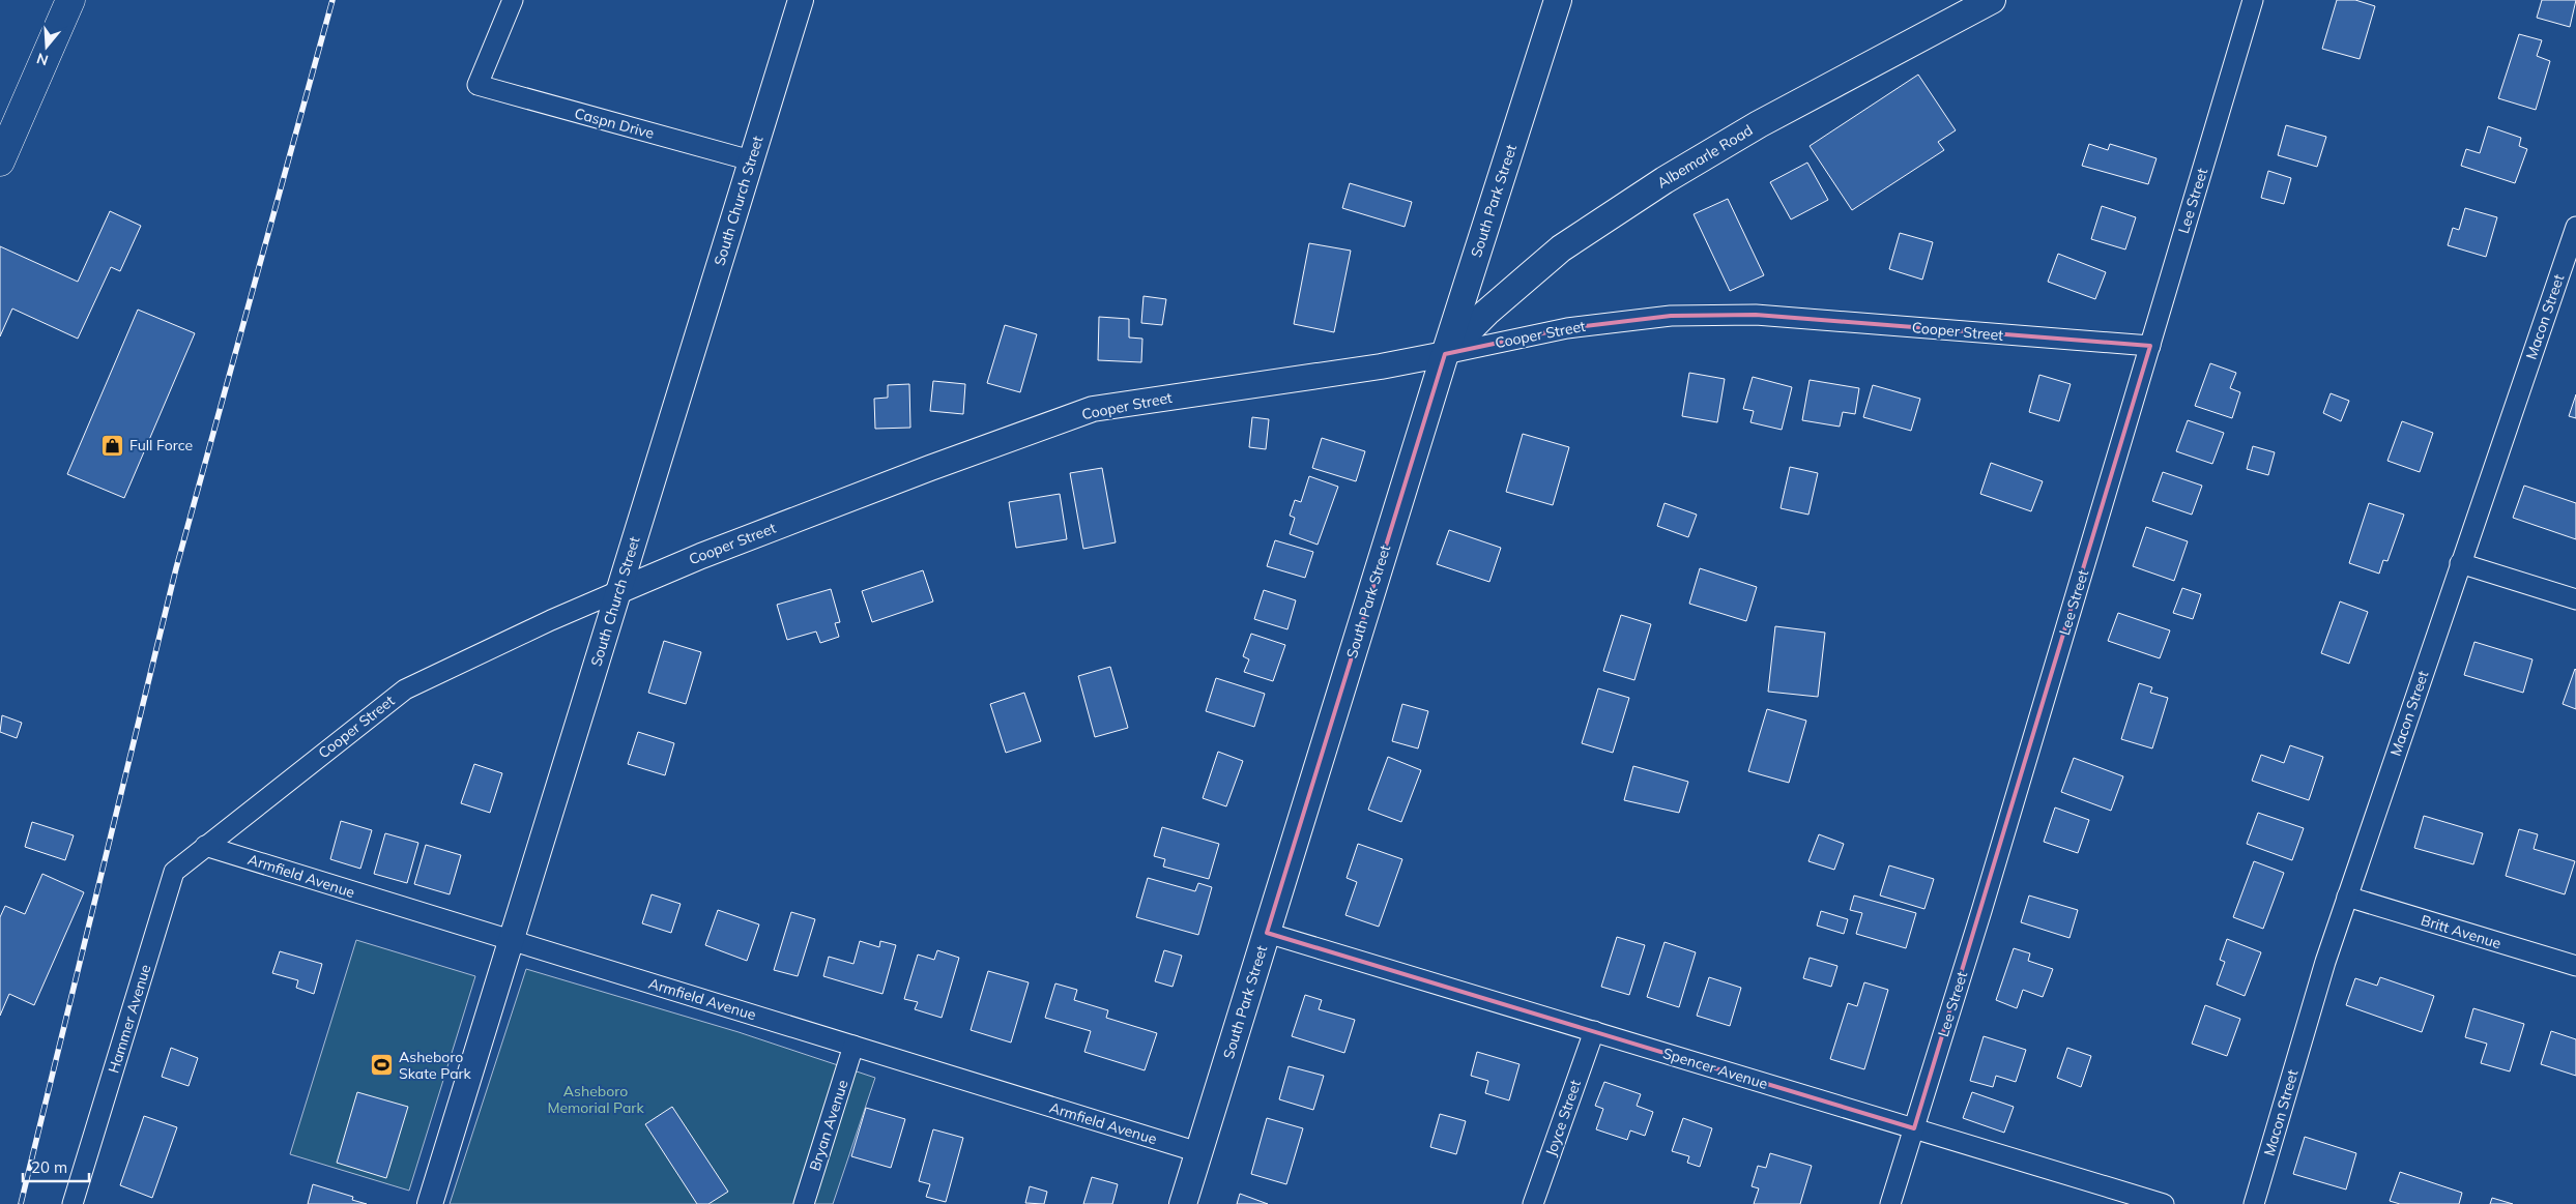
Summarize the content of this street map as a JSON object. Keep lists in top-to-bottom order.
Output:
{
  "streets": {
    "main road": ["Albemarle Road", "South Park Street"],
    "street": [
      "Caspn Drive",
      "South Church Street",
      "Lee Street",
      "Macon Street",
      "Cooper Street",
      "Armfield Avenue",
      "Britt Avenue",
      "Hammer Avenue",
      "Spencer Avenue",
      "Joyce Street",
      "Bryan Avenue"
    ]
  },
  "crossings": [
    ["Caspn Drive", "South Church Street"],
    ["Albemarle Road", "South Park Street"],
    ["Albemarle Road", "Cooper Street"],
    ["South Church Street", "Cooper Street"],
    ["South Church Street", "Armfield Avenue"],
    ["South Park Street", "Cooper Street"],
    ["South Park Street", "Armfield Avenue"],
    ["South Park Street", "Spencer Avenue"],
    ["Lee Street", "Cooper Street"],
    ["Lee Street", "Spencer Avenue"],
    ["Macon Street", "Britt Avenue"],
    ["Cooper Street", "Armfield Avenue"],
    ["Cooper Street", "Hammer Avenue"],
    ["Armfield Avenue", "Hammer Avenue"],
    ["Armfield Avenue", "Bryan Avenue"],
    ["Spencer Avenue", "Joyce Street"]
  ],
  "parks": ["Asheboro Memorial Park"],
  "places": {
    "shop": ["Full Force"],
    "sports": ["Asheboro Skate Park"]
  },
  "scale_bar": "20 m",
  "north": "bottom"
}
